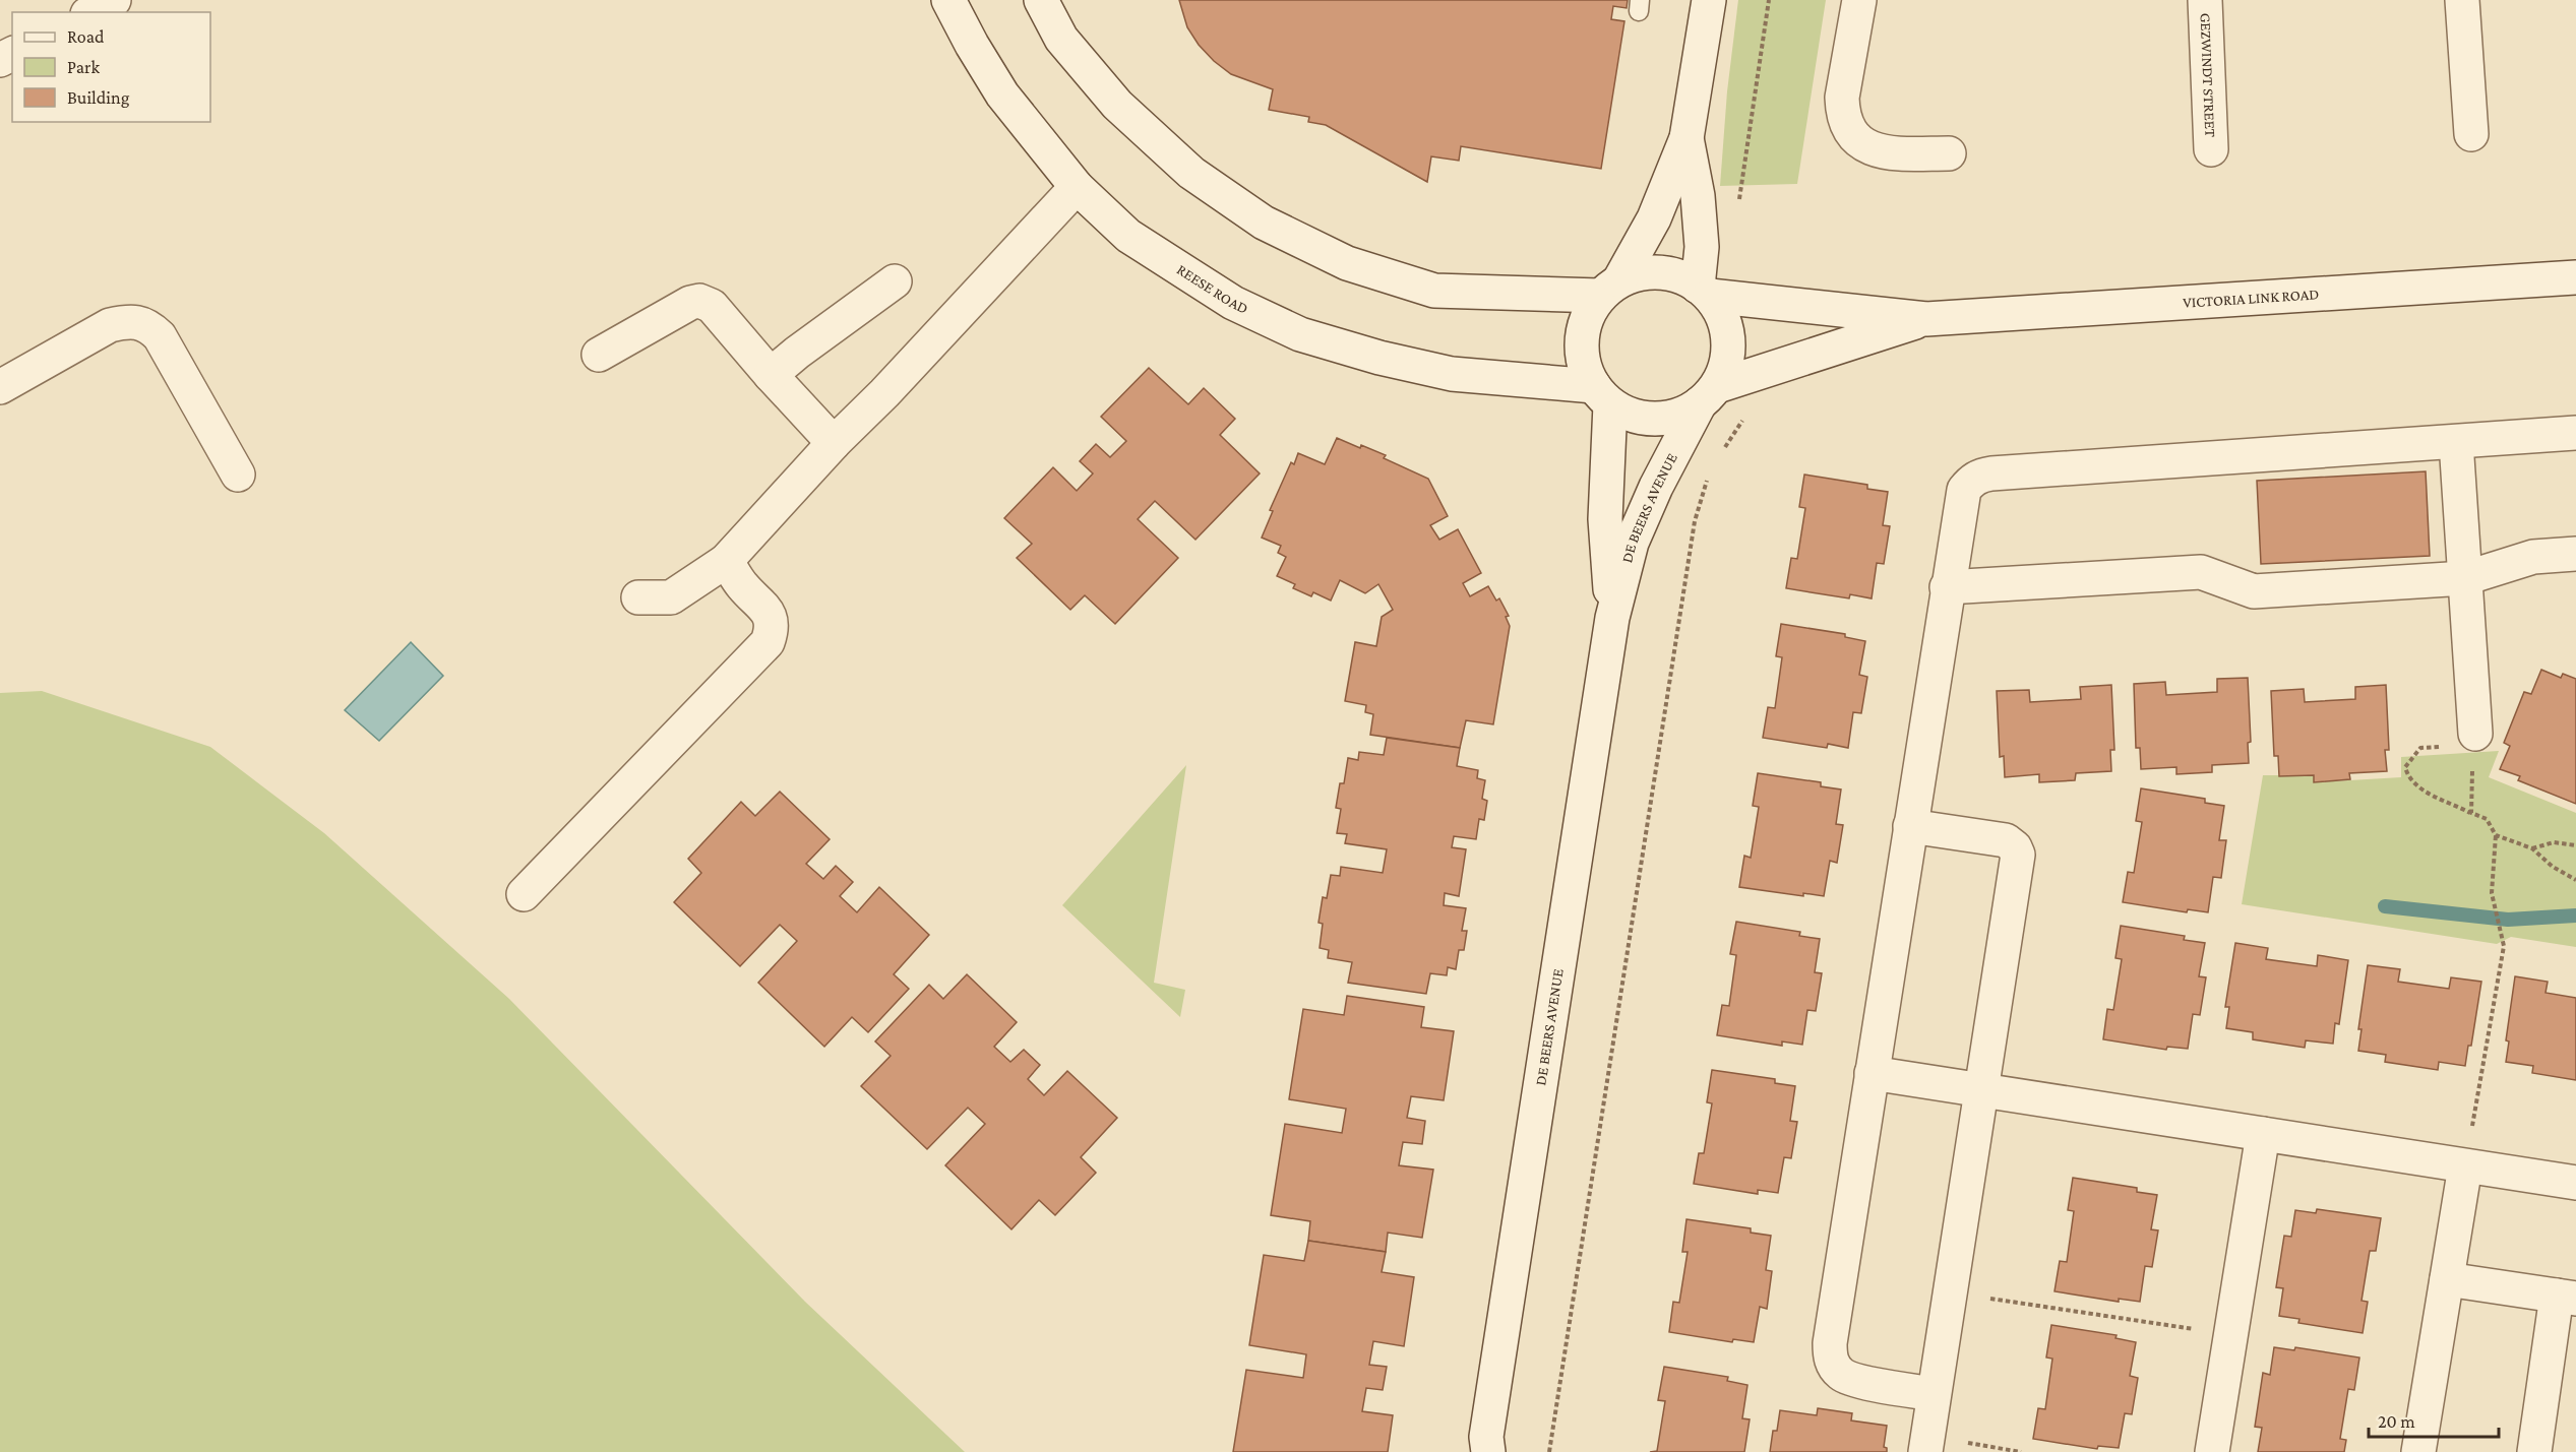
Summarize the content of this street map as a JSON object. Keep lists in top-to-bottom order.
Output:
{
  "streets": {
    "street": [
      "GEZWINDT STREET",
      "REESE ROAD",
      "VICTORIA LINK ROAD",
      "DE BEERS AVENUE"
    ]
  },
  "crossings": [
    ["REESE ROAD", "VICTORIA LINK ROAD"],
    ["REESE ROAD", "DE BEERS AVENUE"],
    ["VICTORIA LINK ROAD", "DE BEERS AVENUE"]
  ],
  "legend": ["Road", "Park", "Building"],
  "scale_bar": "20 m"
}
